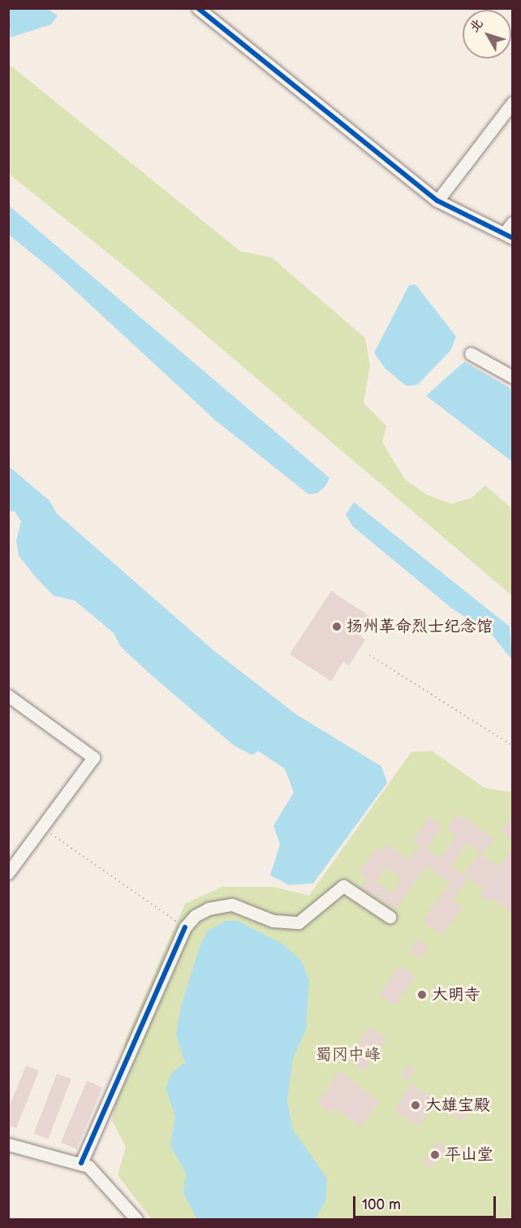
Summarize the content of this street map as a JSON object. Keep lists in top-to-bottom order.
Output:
{
  "parks": ["蜀冈中峰"],
  "places": [
    "扬州革命烈士纪念馆",
    "大明寺",
    "大雄宝殿",
    "平山堂"
  ],
  "scale_bar": "100 m",
  "north": "top left"
}
